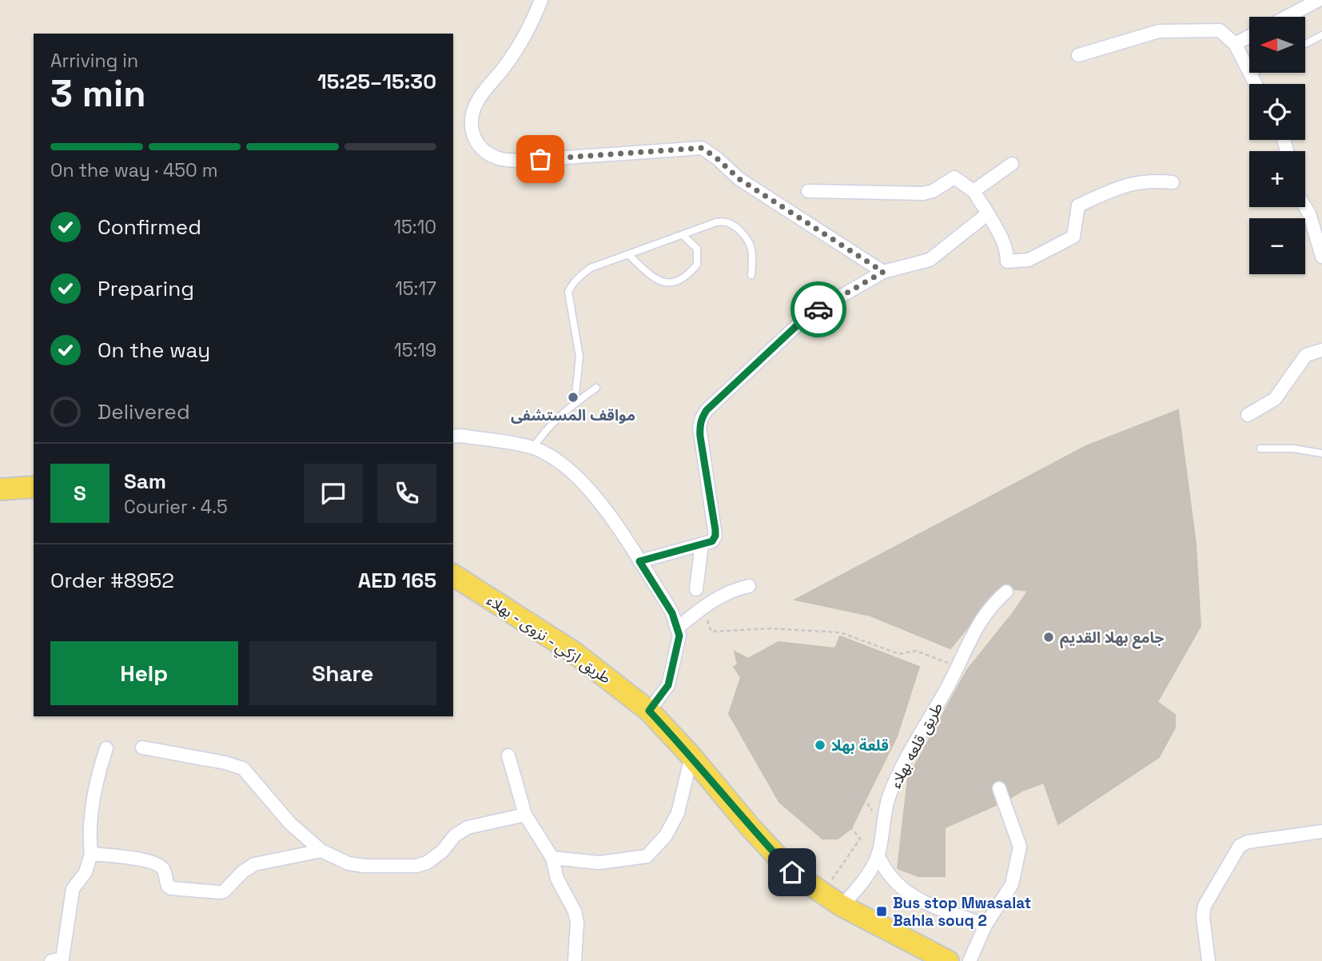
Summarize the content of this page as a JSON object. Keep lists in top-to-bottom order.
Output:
{
  "streets": {
    "main road": ["طريق ازكي - نزوى - بهلاء"],
    "street": ["طريق قلعه بهلاء"]
  },
  "crossings": [
    ["طريق ازكي - نزوى - بهلاء", "طريق قلعه بهلاء"]
  ],
  "places": {
    "other": ["مواقف المستشفى", "جامع بهلا القديم", "قلعة بهلا"],
    "transit": ["Bus stop Mwasalat Bahla souq 2"]
  },
  "north": "left",
  "page": {
    "map_buttons": ["+", "−"],
    "heading": ["3 min", "Arriving in", "15:25–15:30"],
    "panel": [
      "Sam",
      "Courier · 4.5",
      "Order #8952",
      "AED 165"
    ],
    "bar": "On the way · 450 m",
    "list": [
      ["Confirmed", "15:10"],
      ["Preparing", "15:17"],
      ["On the way", "15:19"],
      "Delivered"
    ],
    "round": "S",
    "buttons": ["Help", "Share"]
  }
}
